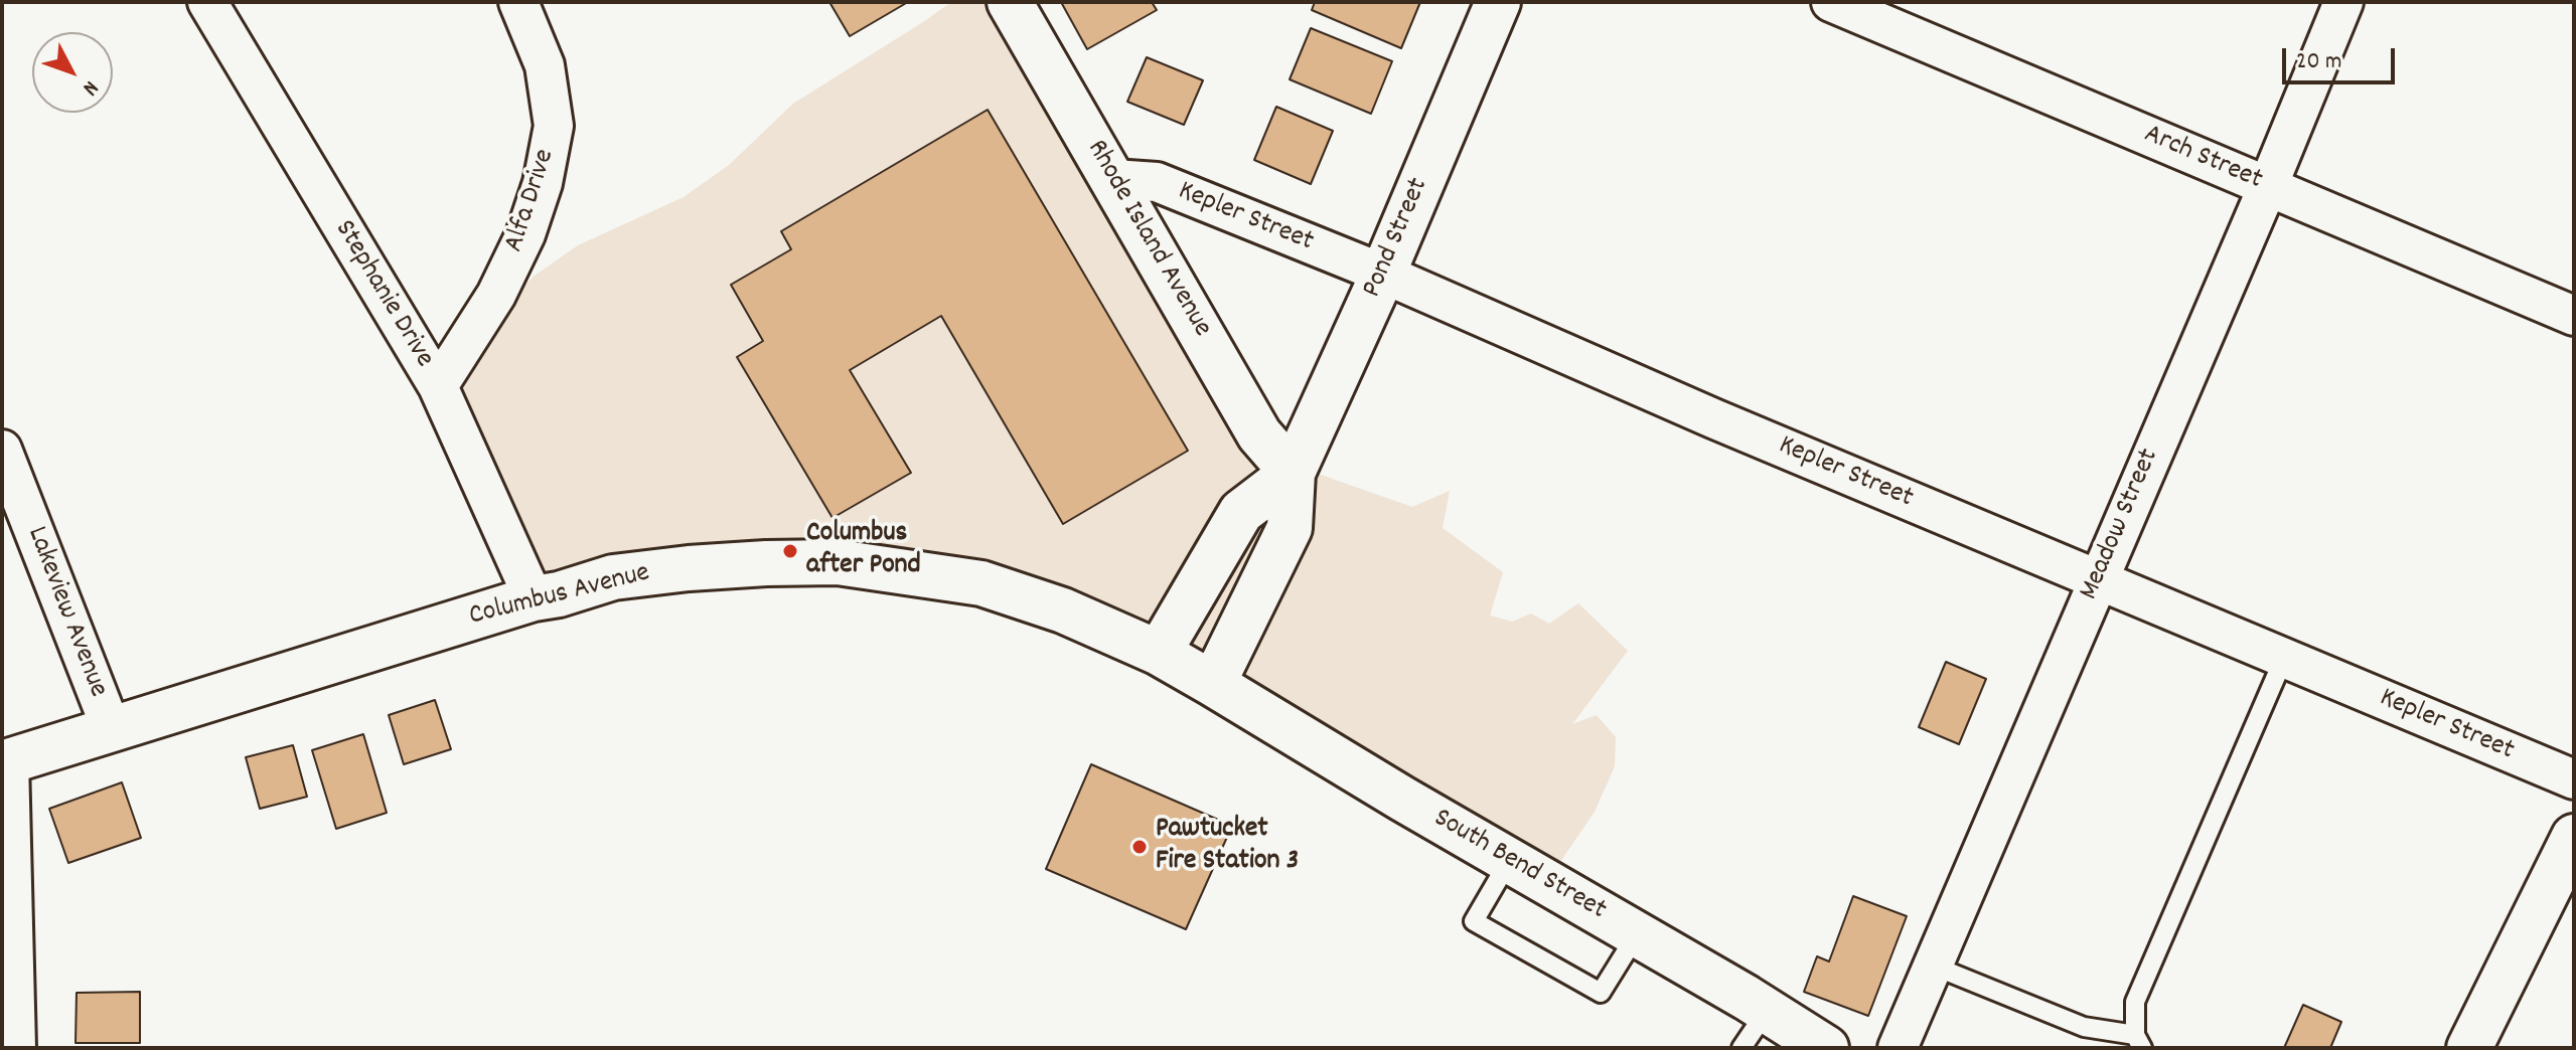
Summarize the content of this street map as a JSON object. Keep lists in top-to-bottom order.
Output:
{
  "streets": {
    "street": [
      "Arch Street",
      "Alfa Drive",
      "Kepler Street",
      "Pond Street",
      "Rhode Island Avenue",
      "Stephanie Drive",
      "Meadow Street",
      "Columbus Avenue",
      "Lakeview Avenue",
      "South Bend Street"
    ]
  },
  "crossings": [
    ["Arch Street", "Meadow Street"],
    ["Alfa Drive", "Stephanie Drive"],
    ["Kepler Street", "Pond Street"],
    ["Kepler Street", "Rhode Island Avenue"],
    ["Kepler Street", "Meadow Street"],
    ["Pond Street", "Rhode Island Avenue"],
    ["Pond Street", "Columbus Avenue"],
    ["Pond Street", "South Bend Street"],
    ["Stephanie Drive", "Columbus Avenue"],
    ["Columbus Avenue", "Lakeview Avenue"],
    ["Columbus Avenue", "South Bend Street"]
  ],
  "places": ["Columbus after Pond", "Pawtucket Fire Station 3"],
  "scale_bar": "20 m",
  "north": "bottom right"
}
